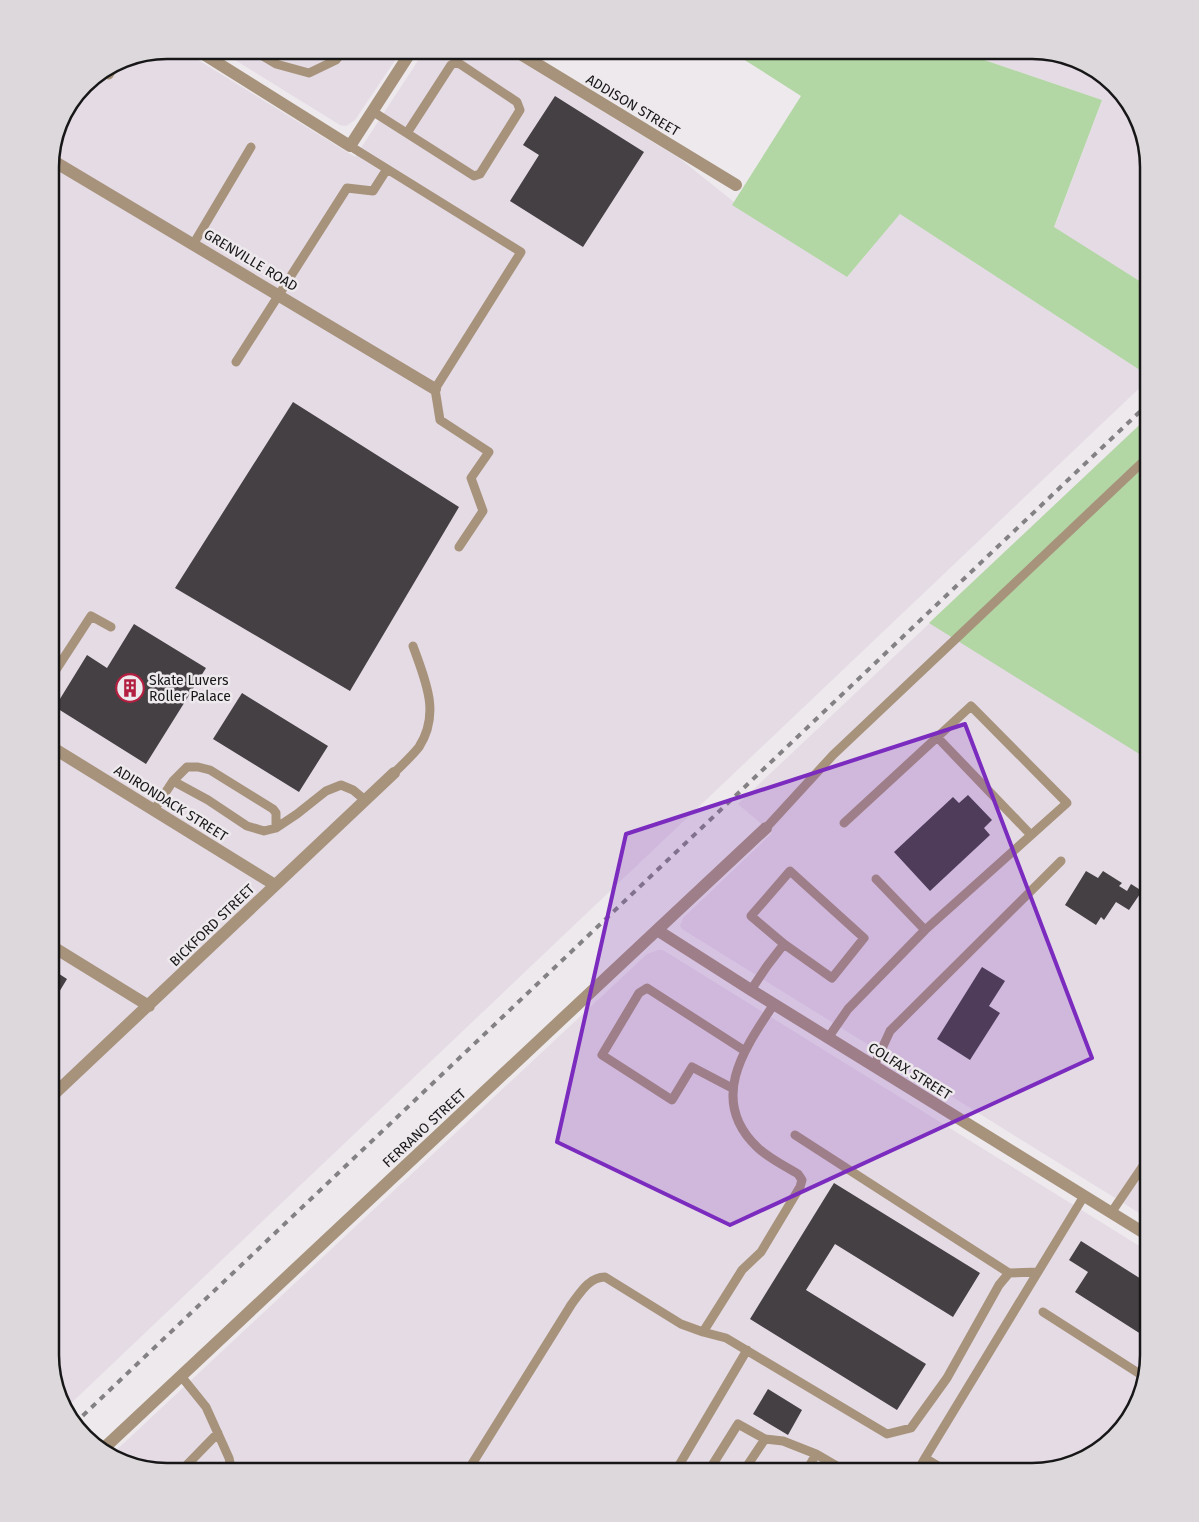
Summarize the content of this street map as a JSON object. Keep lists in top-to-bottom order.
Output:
{
  "streets": {
    "street": [
      "ADDISON STREET",
      "GRENVILLE ROAD",
      "ADIRONDACK STREET",
      "BICKFORD STREET",
      "COLFAX STREET",
      "FERRANO STREET"
    ]
  },
  "crossings": [
    ["ADIRONDACK STREET", "BICKFORD STREET"],
    ["COLFAX STREET", "FERRANO STREET"]
  ],
  "places": {
    "building": ["Skate Luvers Roller Palace"]
  }
}
